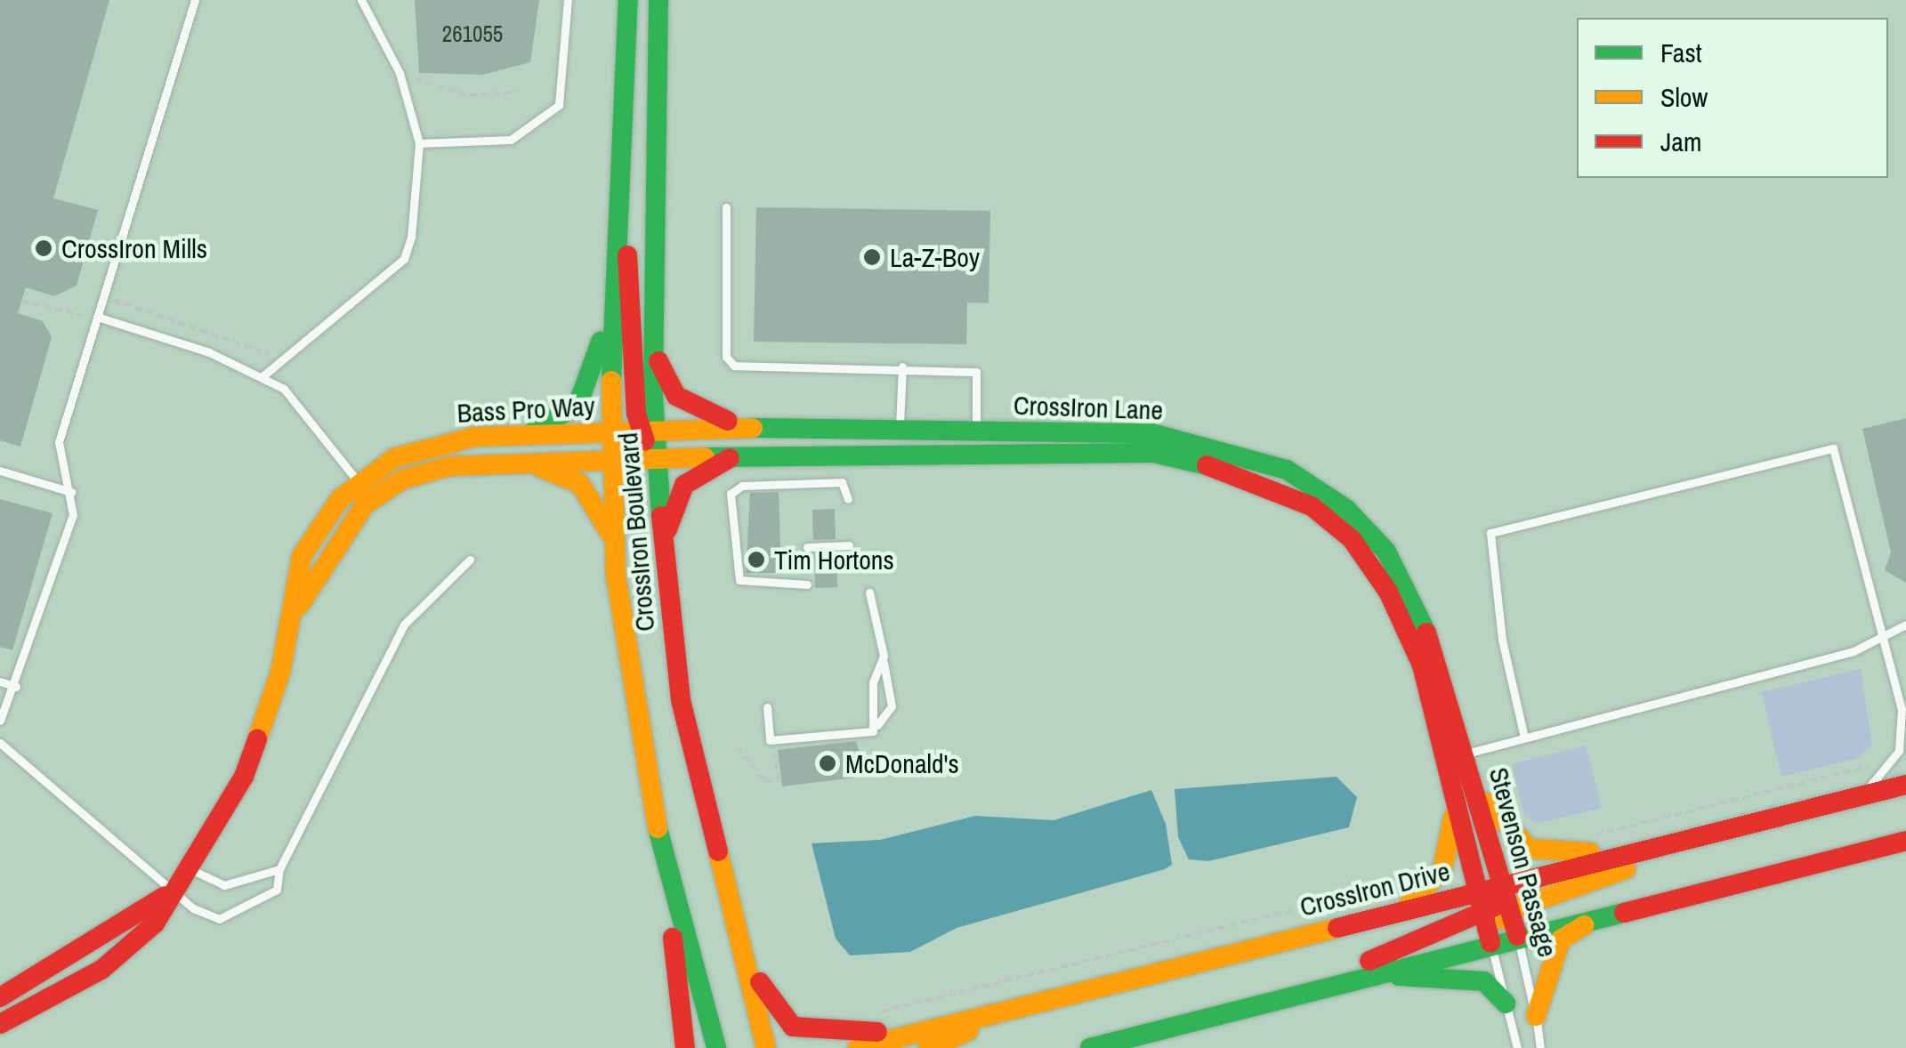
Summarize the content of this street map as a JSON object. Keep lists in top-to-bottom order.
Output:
{
  "streets": {
    "street": [
      "CrossIron Lane",
      "Bass Pro Way",
      "CrossIron Boulevard",
      "Stevenson Passage",
      "CrossIron Drive"
    ]
  },
  "crossings": [
    ["CrossIron Lane", "Bass Pro Way"],
    ["CrossIron Lane", "CrossIron Boulevard"],
    ["CrossIron Lane", "Stevenson Passage"],
    ["Bass Pro Way", "CrossIron Boulevard"],
    ["Stevenson Passage", "CrossIron Drive"]
  ],
  "places": [
    "CrossIron Mills",
    "La-Z-Boy",
    "Tim Hortons",
    "McDonald's"
  ],
  "house_numbers": ["261055"],
  "legend": ["Fast", "Slow", "Jam"]
}
